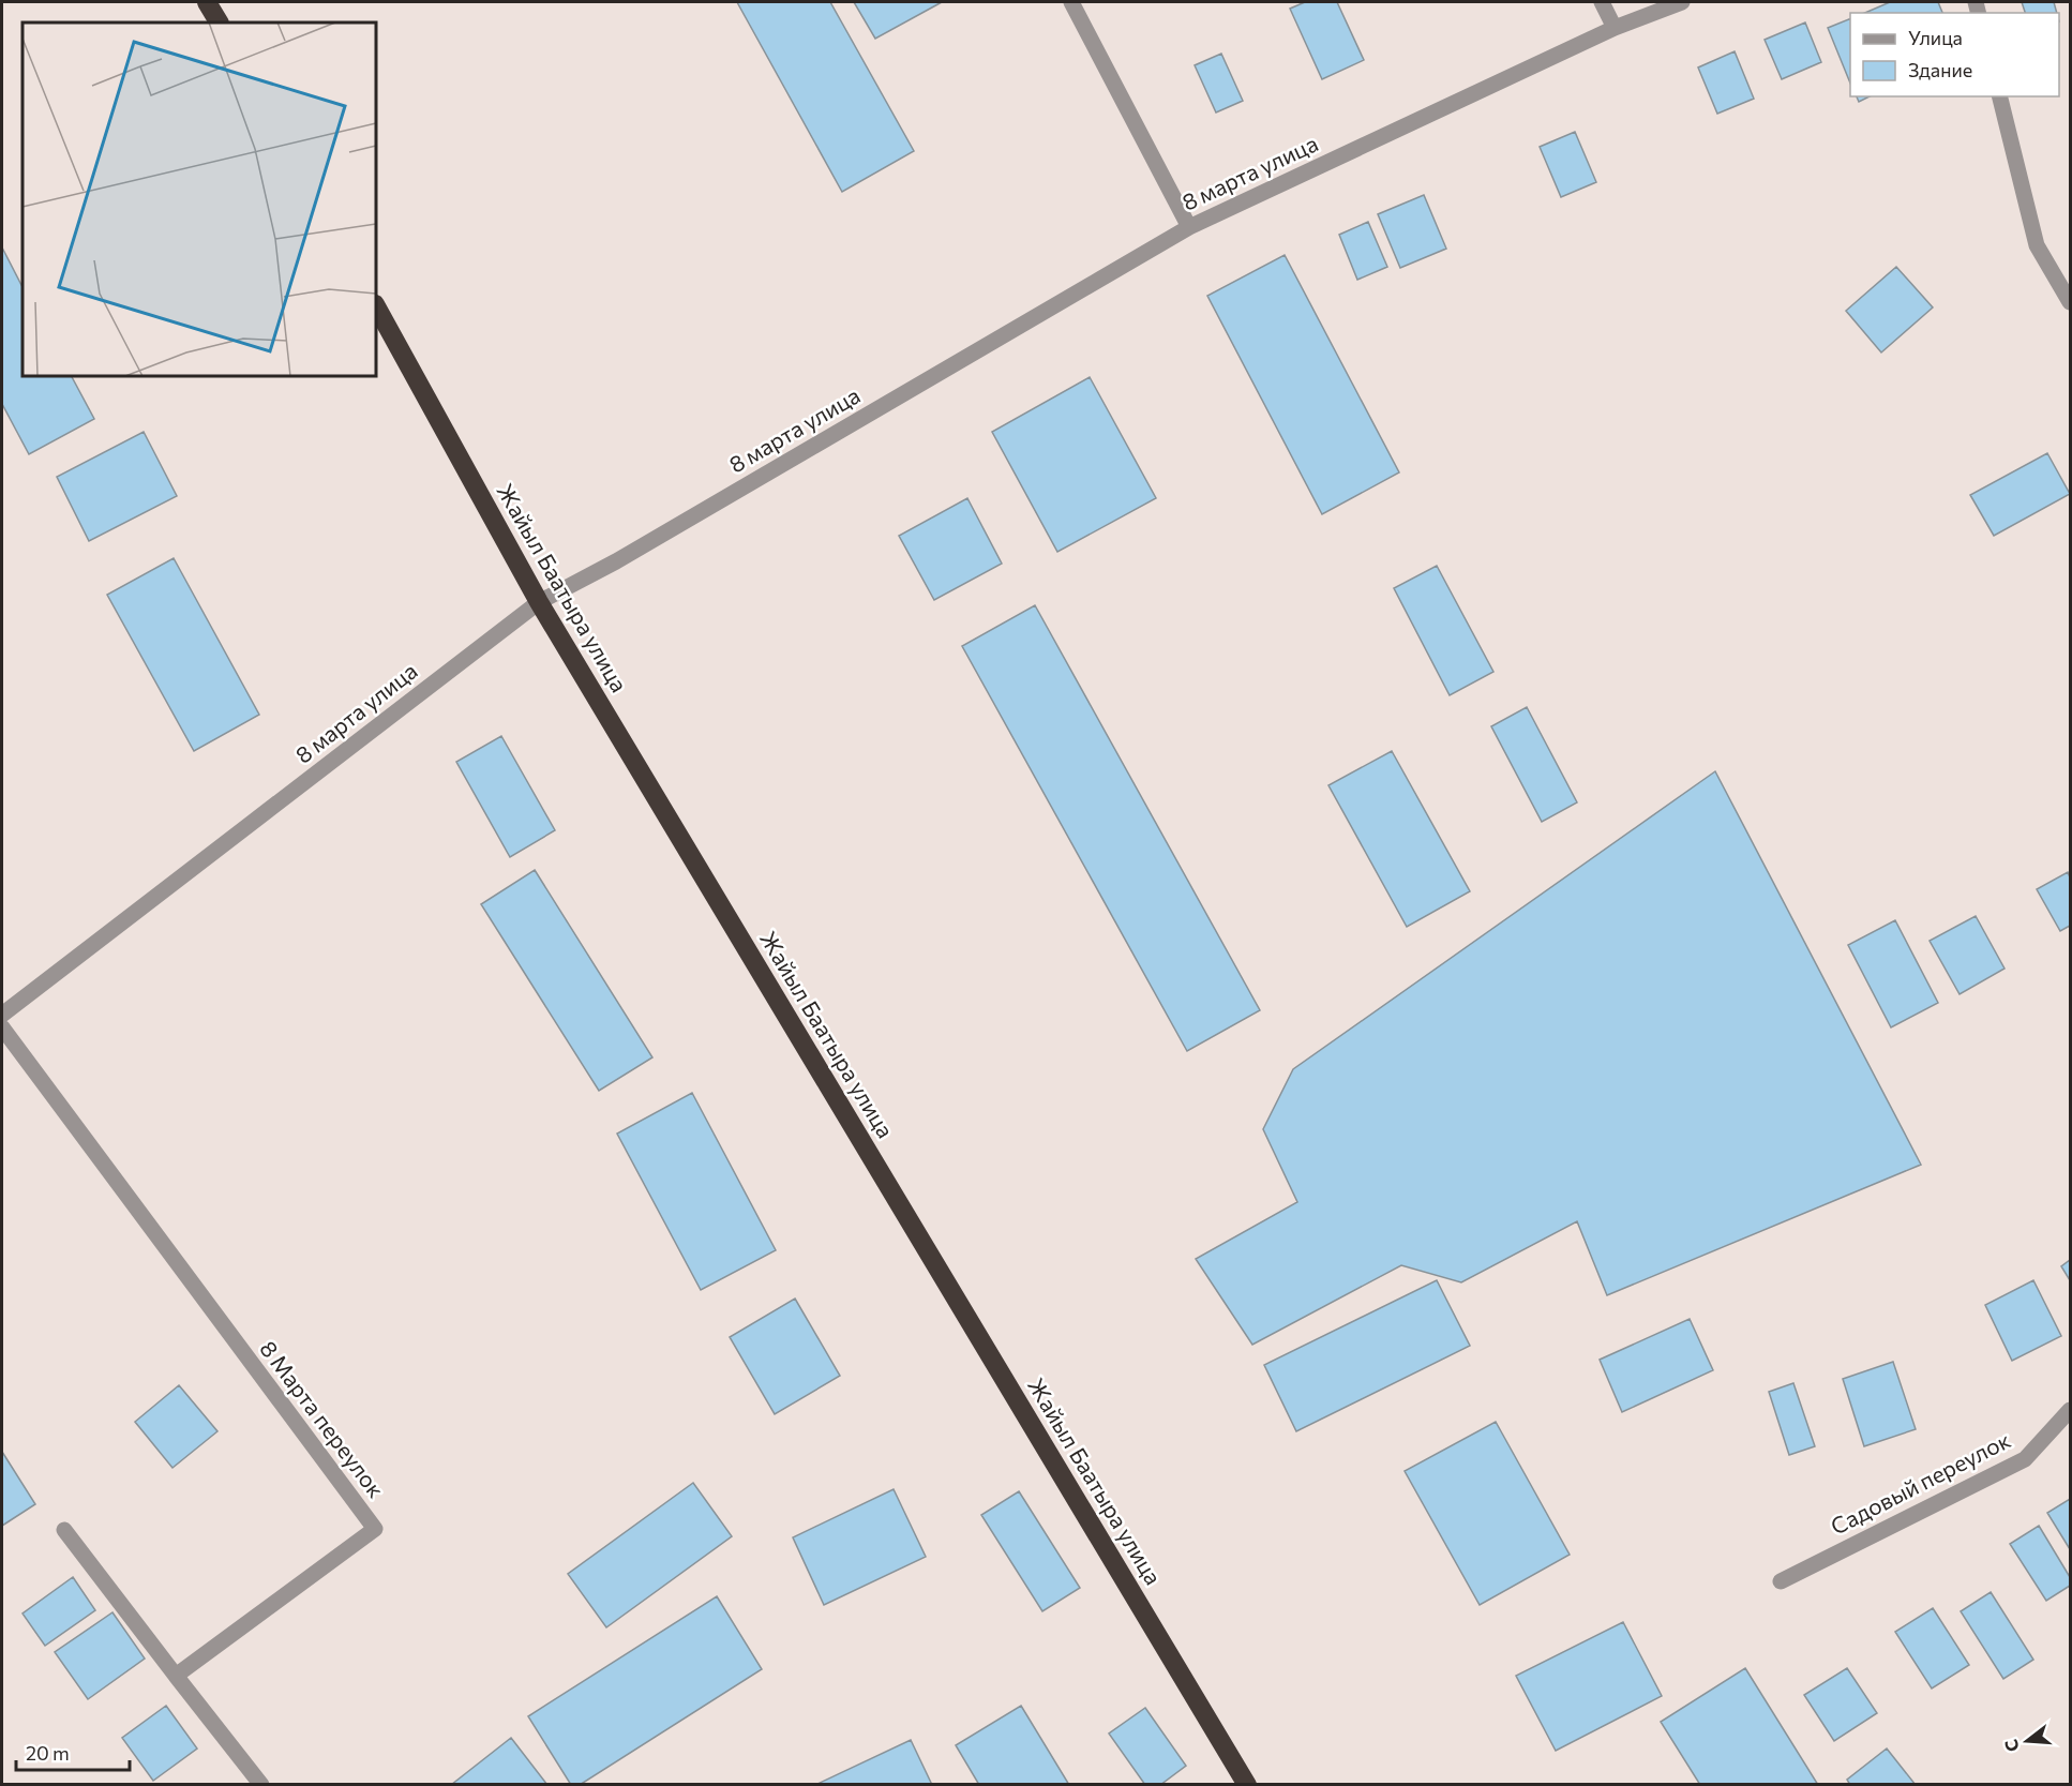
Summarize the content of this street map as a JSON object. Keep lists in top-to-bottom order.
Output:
{
  "streets": {
    "highway": ["Жайыл Баатыра улица"],
    "street": ["8 марта улица", "8 Марта переулок", "Садовый переулок"]
  },
  "crossings": [
    ["8 марта улица", "Жайыл Баатыра улица"]
  ],
  "legend": ["Улица", "Здание"],
  "scale_bar": "20 m",
  "north": "left"
}
